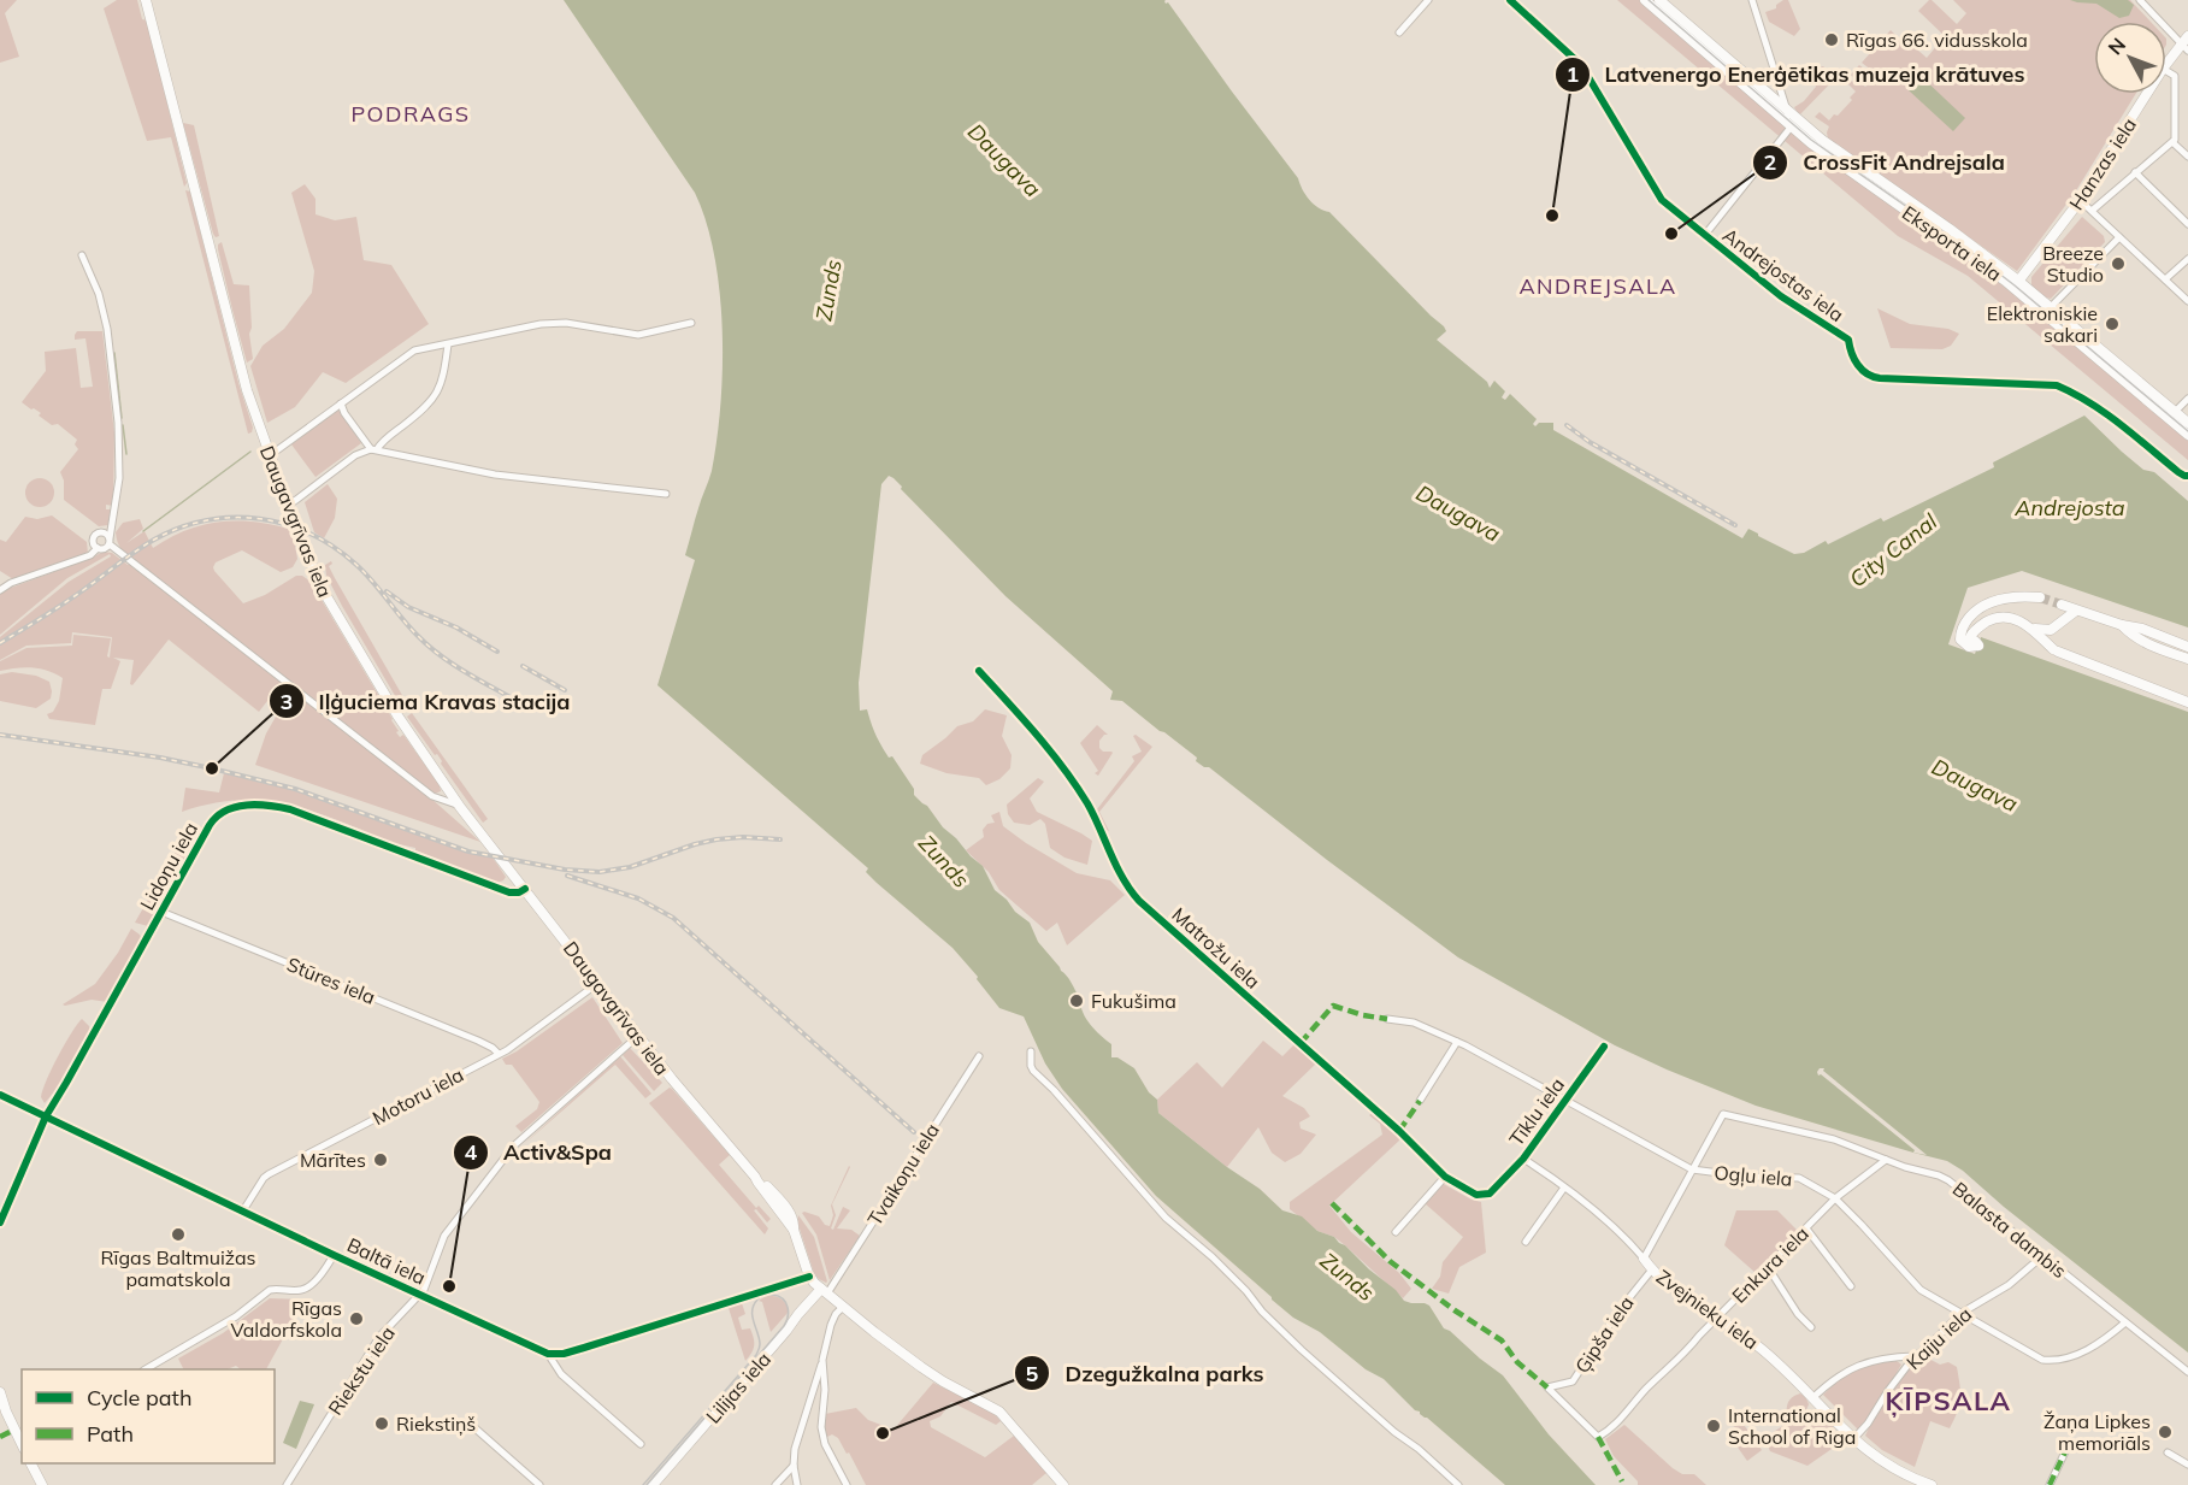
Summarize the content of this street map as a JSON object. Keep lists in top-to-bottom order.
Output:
{
  "streets": {
    "street": [
      "Hanzas iela",
      "Eksporta iela",
      "Andrejostas iela",
      "Daugavgrīvas iela",
      "Lidoņu iela",
      "Matrožu iela",
      "Stūres iela",
      "Motoru iela",
      "Tīklu iela",
      "Tvaikoņu iela",
      "Ogļu iela",
      "Balasta dambis",
      "Baltā iela",
      "Enkura iela",
      "Zvejnieku iela",
      "Ģipša iela",
      "Kaiju iela",
      "Riekstu iela",
      "Lilijas iela"
    ]
  },
  "crossings": [
    ["Hanzas iela", "Eksporta iela"],
    ["Daugavgrīvas iela", "Lidoņu iela"],
    ["Daugavgrīvas iela", "Motoru iela"],
    ["Daugavgrīvas iela", "Tvaikoņu iela"],
    ["Daugavgrīvas iela", "Riekstu iela"],
    ["Daugavgrīvas iela", "Lilijas iela"],
    ["Lidoņu iela", "Stūres iela"],
    ["Lidoņu iela", "Baltā iela"],
    ["Matrožu iela", "Tīklu iela"],
    ["Stūres iela", "Motoru iela"],
    ["Motoru iela", "Baltā iela"],
    ["Tīklu iela", "Ogļu iela"],
    ["Tīklu iela", "Zvejnieku iela"],
    ["Tvaikoņu iela", "Lilijas iela"],
    ["Ogļu iela", "Balasta dambis"],
    ["Ogļu iela", "Enkura iela"],
    ["Ogļu iela", "Kaiju iela"],
    ["Balasta dambis", "Enkura iela"],
    ["Balasta dambis", "Kaiju iela"],
    ["Baltā iela", "Riekstu iela"],
    ["Enkura iela", "Zvejnieku iela"],
    ["Enkura iela", "Ģipša iela"],
    ["Zvejnieku iela", "Ģipša iela"],
    ["Zvejnieku iela", "Kaiju iela"]
  ],
  "districts": ["PODRAGS", "ANDREJSALA", "ĶĪPSALA"],
  "water": [
    "Daugava",
    "Zunds",
    "Andrejosta",
    "City Canal"
  ],
  "places": [
    "Rīgas 66. vidusskola",
    "Latvenergo Enerģētikas muzeja krātuves",
    "CrossFit Andrejsala",
    "Breeze Studio",
    "Elektroniskie sakari",
    "Iļģuciema Kravas stacija",
    "Fukušima",
    "Mārītes",
    "Rīgas Baltmuižas pamatskola",
    "Activ&Spa",
    "Rīgas Valdorfskola",
    "Riekstiņš",
    "International School of Riga",
    "Žaņa Lipkes memoriāls",
    "Dzegužkalna parks"
  ],
  "legend": ["Cycle path", "Path"],
  "north": "top left"
}
